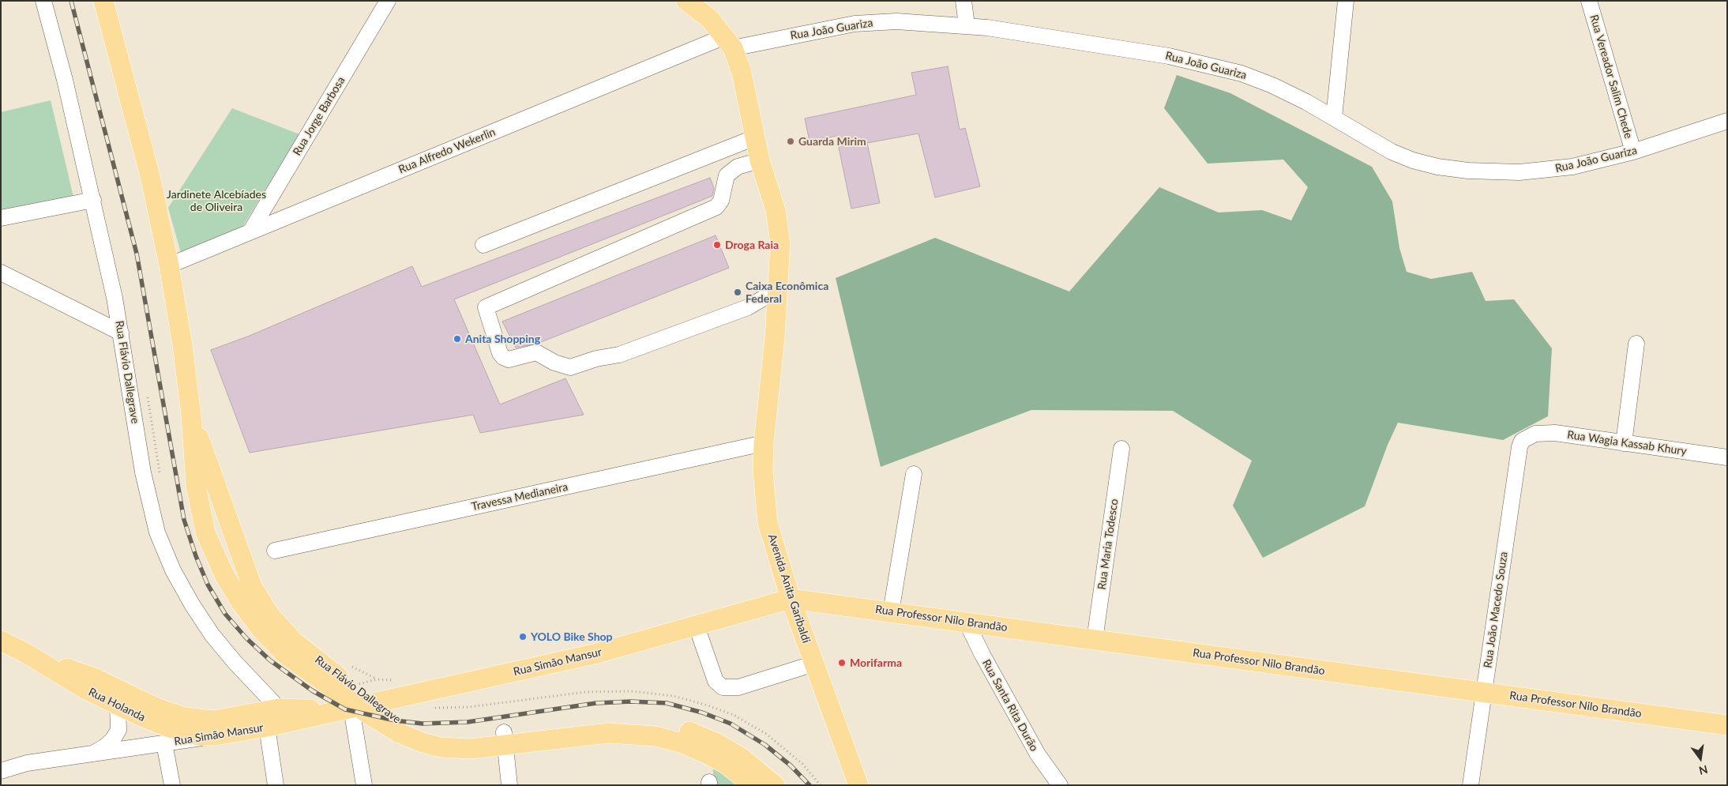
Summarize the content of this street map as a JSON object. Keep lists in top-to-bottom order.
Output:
{
  "streets": {
    "main road": [
      "Rua Flávio Dallegrave",
      "Avenida Anita Garibaldi",
      "Rua Professor Nilo Brandão",
      "Rua Simão Mansur",
      "Rua Holanda"
    ],
    "street": [
      "Rua João Guariza",
      "Rua Vereador Salim Chede",
      "Rua Jorge Barbosa",
      "Rua Alfredo Wekerlin",
      "Rua Wagia Kassab Khury",
      "Travessa Medianeira",
      "Rua Maria Todesco",
      "Rua João Macedo Souza",
      "Rua Santa Rita Durão"
    ]
  },
  "crossings": [
    ["Rua João Guariza", "Rua Vereador Salim Chede"],
    ["Rua João Guariza", "Rua Alfredo Wekerlin"],
    ["Rua João Guariza", "Avenida Anita Garibaldi"],
    ["Rua Jorge Barbosa", "Rua Alfredo Wekerlin"],
    ["Rua Alfredo Wekerlin", "Rua Flávio Dallegrave"],
    ["Rua Alfredo Wekerlin", "Avenida Anita Garibaldi"],
    ["Rua Flávio Dallegrave", "Rua Simão Mansur"],
    ["Rua Wagia Kassab Khury", "Rua João Macedo Souza"],
    ["Travessa Medianeira", "Avenida Anita Garibaldi"],
    ["Rua Maria Todesco", "Rua Professor Nilo Brandão"],
    ["Avenida Anita Garibaldi", "Rua Professor Nilo Brandão"],
    ["Avenida Anita Garibaldi", "Rua Simão Mansur"],
    ["Rua João Macedo Souza", "Rua Professor Nilo Brandão"],
    ["Rua Professor Nilo Brandão", "Rua Simão Mansur"],
    ["Rua Professor Nilo Brandão", "Rua Santa Rita Durão"],
    ["Rua Simão Mansur", "Rua Holanda"]
  ],
  "parks": ["Jardinete Alcebíades de Oliveira"],
  "places": [
    "Guarda Mirim",
    "Droga Raia",
    "Caixa Econômica Federal",
    "Anita Shopping",
    "YOLO Bike Shop",
    "Morifarma"
  ],
  "north": "bottom"
}
